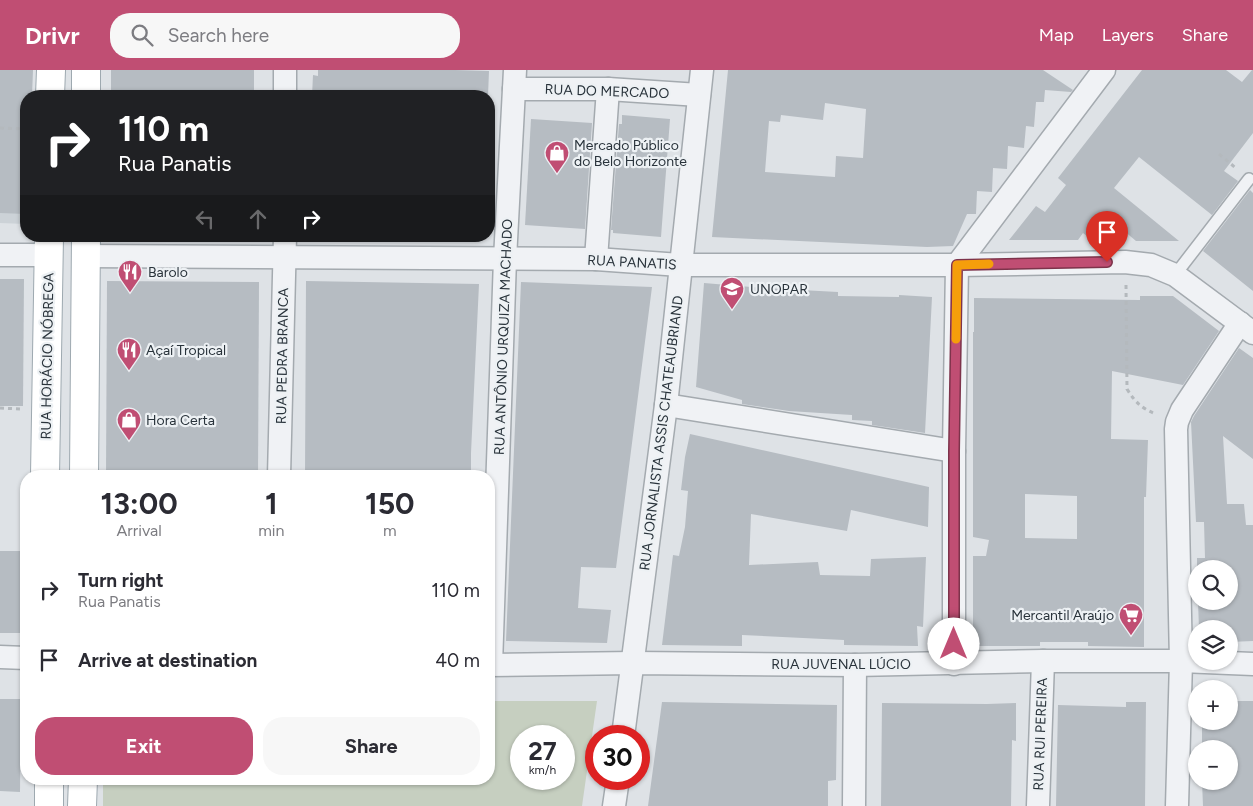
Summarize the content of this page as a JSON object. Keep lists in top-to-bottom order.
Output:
{
  "streets": {
    "main road": ["RUA HORÁCIO NÓBREGA"],
    "street": [
      "RUA DO MERCADO",
      "RUA PANATIS",
      "RUA ANTÔNIO URQUIZA MACHADO",
      "RUA PEDRA BRANCA",
      "RUA JORNALISTA ASSIS CHATEAUBRIAND",
      "RUA JUVENAL LÚCIO",
      "RUA RUI PEREIRA"
    ]
  },
  "crossings": [
    ["RUA DO MERCADO", "RUA ANTÔNIO URQUIZA MACHADO"],
    ["RUA DO MERCADO", "RUA JORNALISTA ASSIS CHATEAUBRIAND"],
    ["RUA PANATIS", "RUA ANTÔNIO URQUIZA MACHADO"],
    ["RUA PANATIS", "RUA PEDRA BRANCA"],
    ["RUA PANATIS", "RUA JORNALISTA ASSIS CHATEAUBRIAND"],
    ["RUA JORNALISTA ASSIS CHATEAUBRIAND", "RUA JUVENAL LÚCIO"],
    ["RUA JUVENAL LÚCIO", "RUA RUI PEREIRA"]
  ],
  "places": {
    "shop": ["Mercado Público do Belo Horizonte", "Hora Certa"],
    "restaurant": ["Barolo", "Açaí Tropical"],
    "school or university": ["UNOPAR"],
    "supermarket": ["Mercantil Araújo"]
  },
  "page": {
    "header": "Drivr",
    "search": "Search here",
    "nav": ["Map", "Layers", "Share"],
    "turn": ["110 m", "Rua Panatis"],
    "eta": [
      "13:00",
      "Arrival",
      "1",
      "min",
      "150",
      "m"
    ],
    "list": [
      {
        "name": "Turn right",
        "note": "Rua Panatis",
        "value": "110 m"
      },
      {
        "name": "Arrive at destination",
        "value": "40 m"
      }
    ],
    "map_buttons": ["+", "−"],
    "buttons": ["Exit", "Share"],
    "speed": "27 km/h",
    "limit": "30"
  }
}
